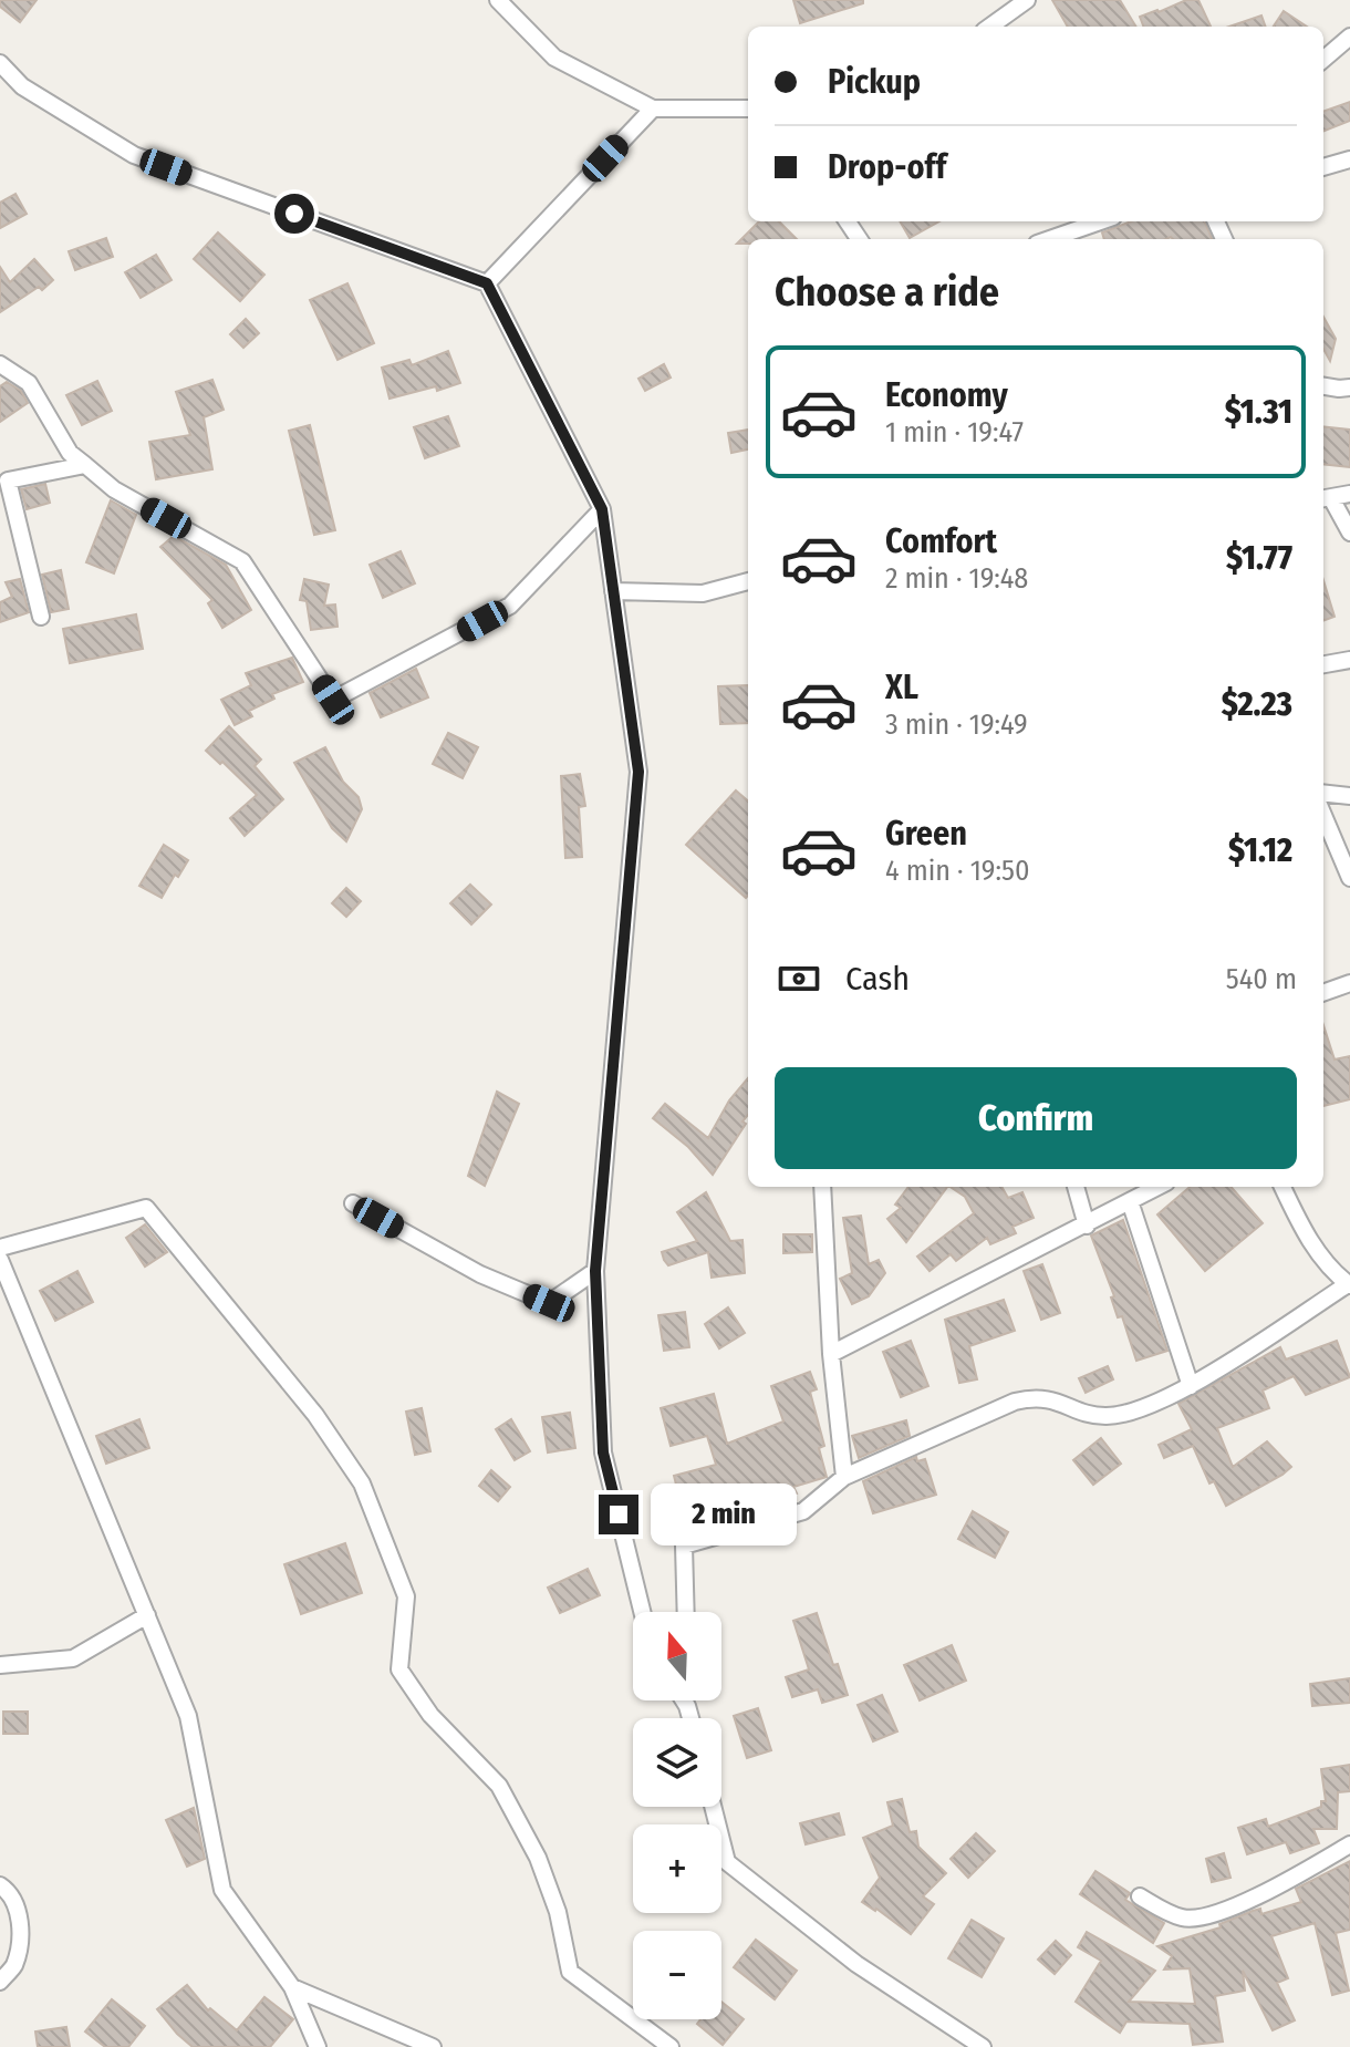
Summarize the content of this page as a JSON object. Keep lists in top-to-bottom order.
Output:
{
  "north": "top",
  "page": {
    "banner": ["Pickup", "Drop-off"],
    "heading": "Choose a ride",
    "list": [
      {
        "name": "Economy",
        "note": "1 min · 19:47",
        "value": "$1.31"
      },
      {
        "name": "Comfort",
        "note": "2 min · 19:48",
        "value": "$1.77"
      },
      {
        "name": "XL",
        "note": "3 min · 19:49",
        "value": "$2.23"
      },
      {
        "name": "Green",
        "note": "4 min · 19:50",
        "value": "$1.12"
      }
    ],
    "pay": ["Cash", "540 m"],
    "buttons": "Confirm",
    "bubble": "2 min",
    "map_buttons": ["+", "−"]
  }
}
